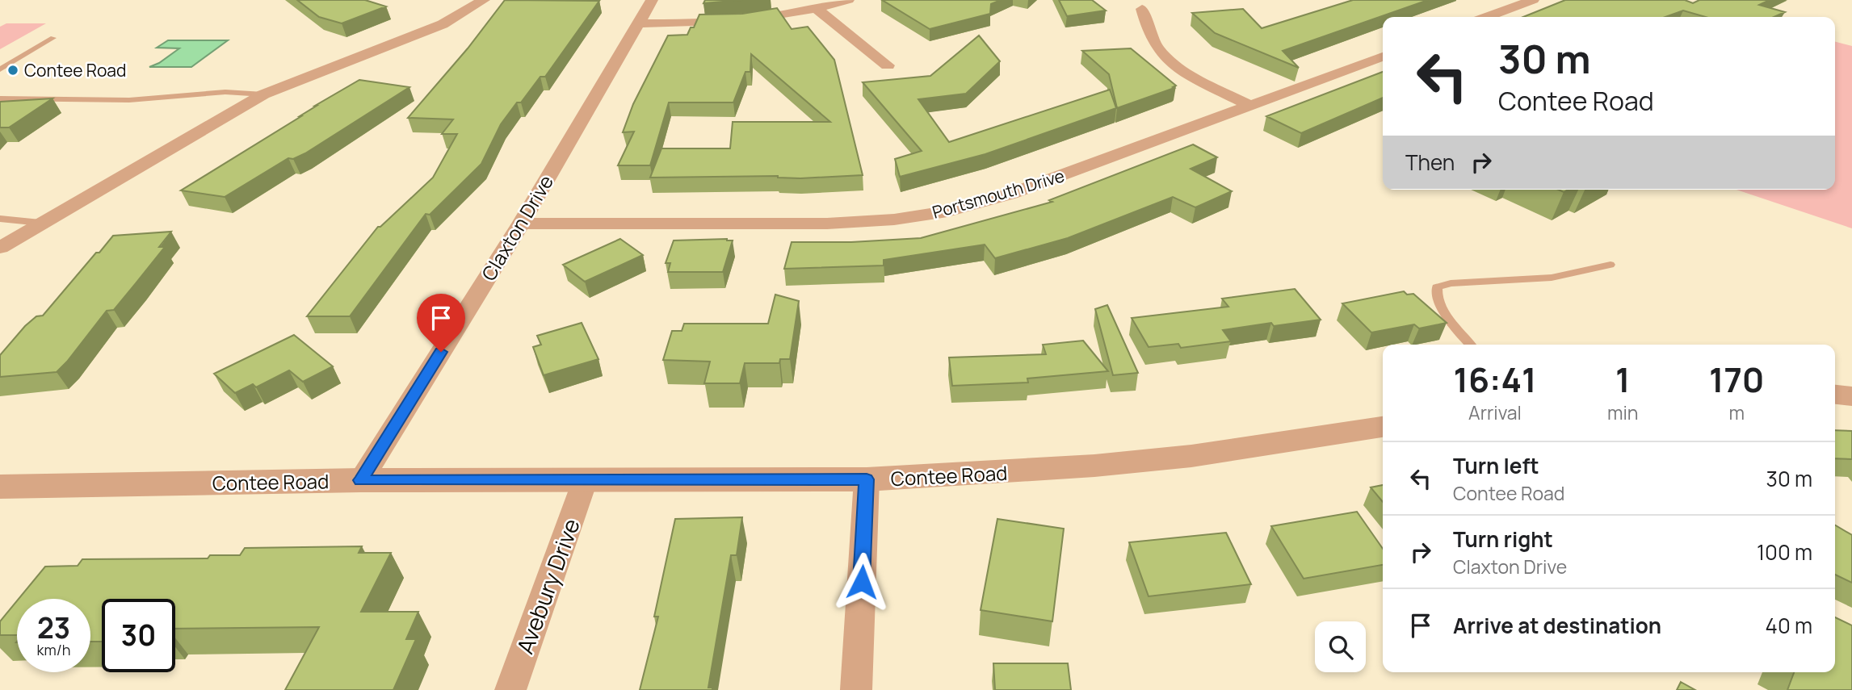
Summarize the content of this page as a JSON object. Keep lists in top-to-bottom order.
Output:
{
  "streets": {
    "street": [
      "Portsmouth Drive",
      "Claxton Drive",
      "Contee Road",
      "Avebury Drive"
    ]
  },
  "crossings": [
    ["Portsmouth Drive", "Claxton Drive"],
    ["Claxton Drive", "Contee Road"],
    ["Contee Road", "Avebury Drive"]
  ],
  "places": ["Contee Road"],
  "page": {
    "turn": ["30 m", "Contee Road"],
    "then": "Then",
    "eta": [
      "16:41",
      "Arrival",
      "1",
      "min",
      "170",
      "m"
    ],
    "list": [
      {
        "name": "Turn left",
        "note": "Contee Road",
        "value": "30 m"
      },
      {
        "name": "Turn right",
        "note": "Claxton Drive",
        "value": "100 m"
      },
      {
        "name": "Arrive at destination",
        "value": "40 m"
      }
    ],
    "speed": "23 km/h",
    "limit": "30"
  }
}
